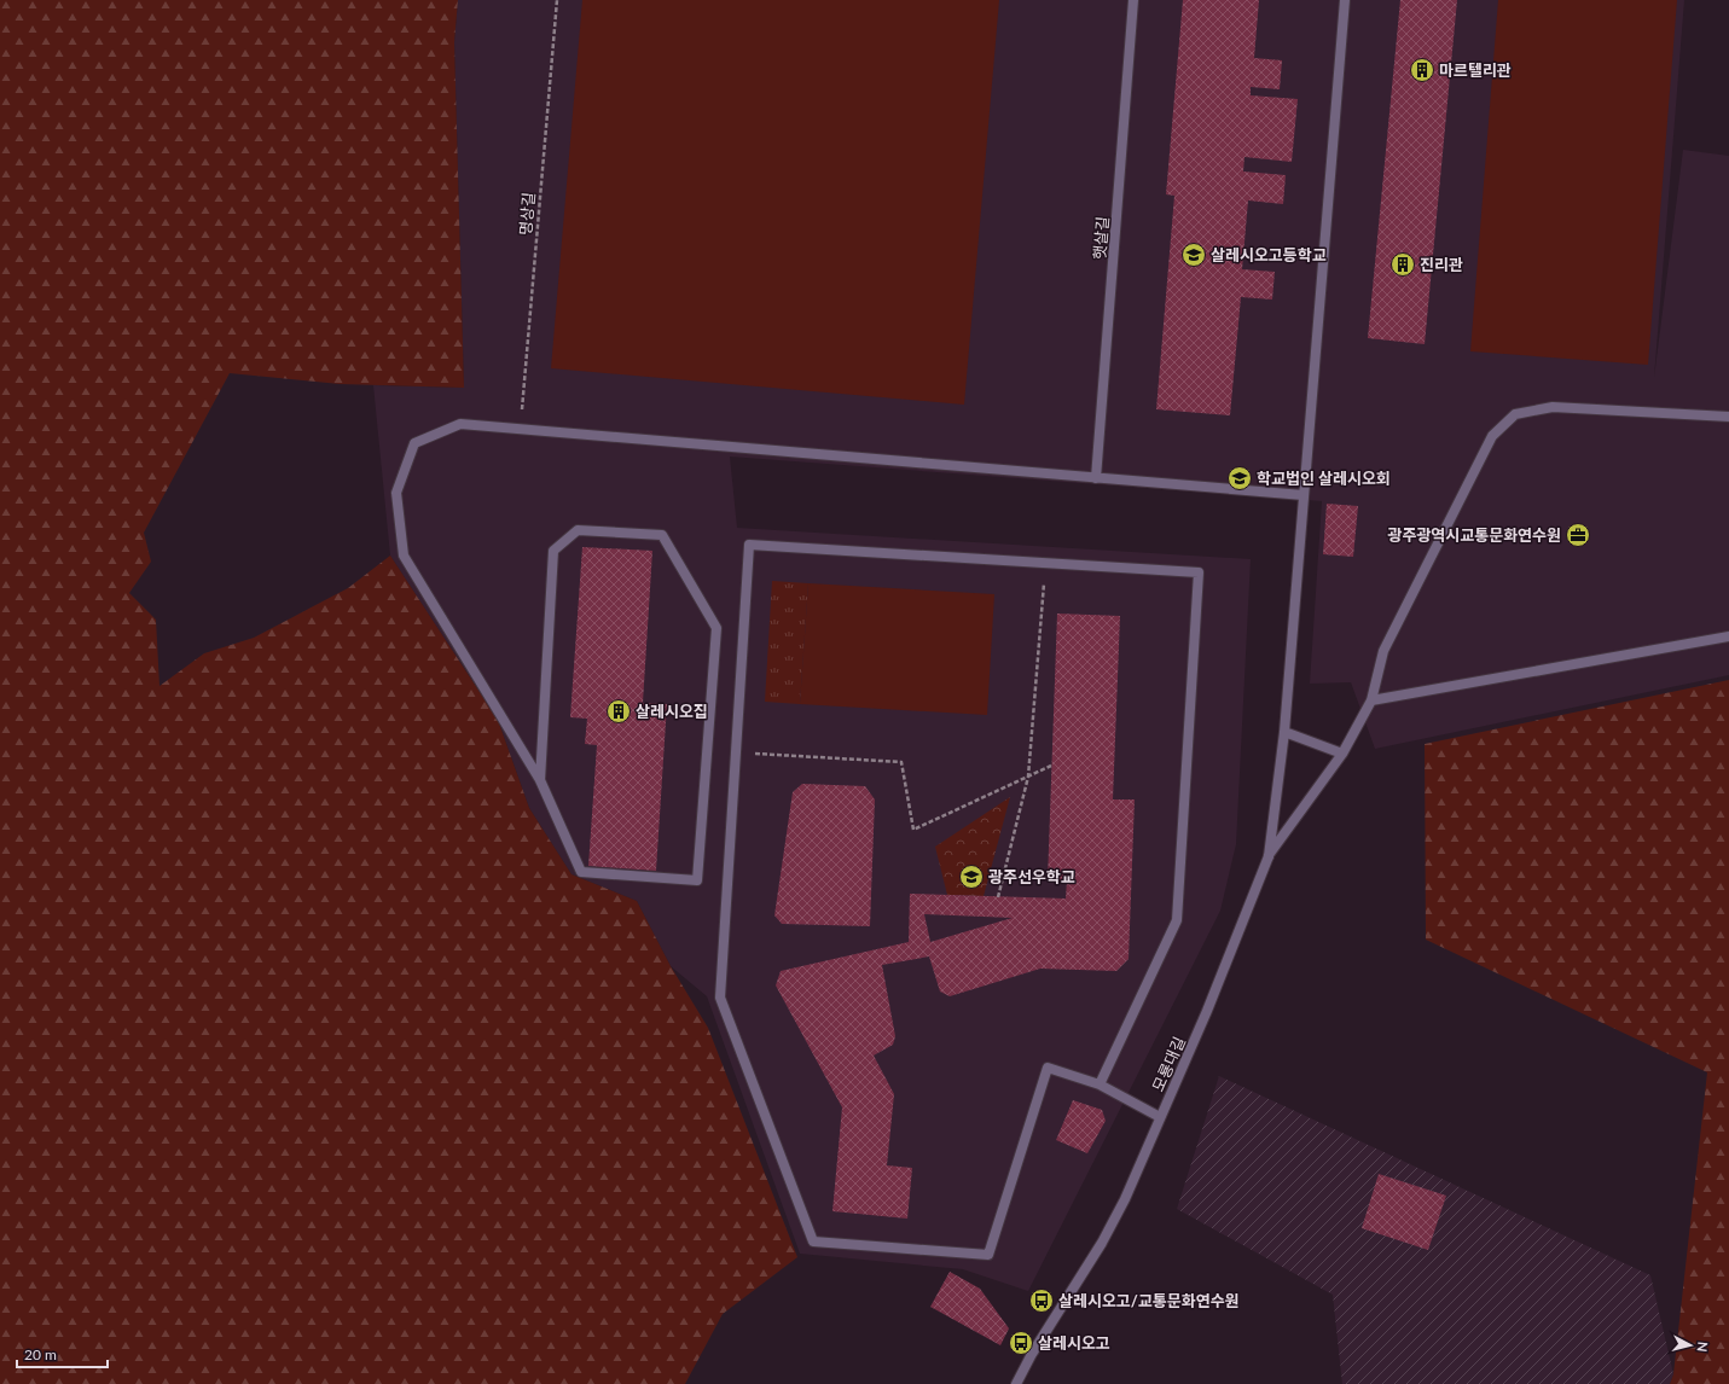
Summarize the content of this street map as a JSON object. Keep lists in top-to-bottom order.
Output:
{
  "streets": {
    "street": ["햇살길", "모룡대길"],
    "path": ["명상길"]
  },
  "places": {
    "building": ["마르텔리관", "진리관", "살레시오집"],
    "school or university": ["살레시오고등학교", "학교법인 살레시오회", "광주선우학교"],
    "office": ["광주광역시교통문화연수원"],
    "bus stop": ["살레시오고/교통문화연수원", "살레시오고"]
  },
  "scale_bar": "20 m",
  "north": "right"
}
